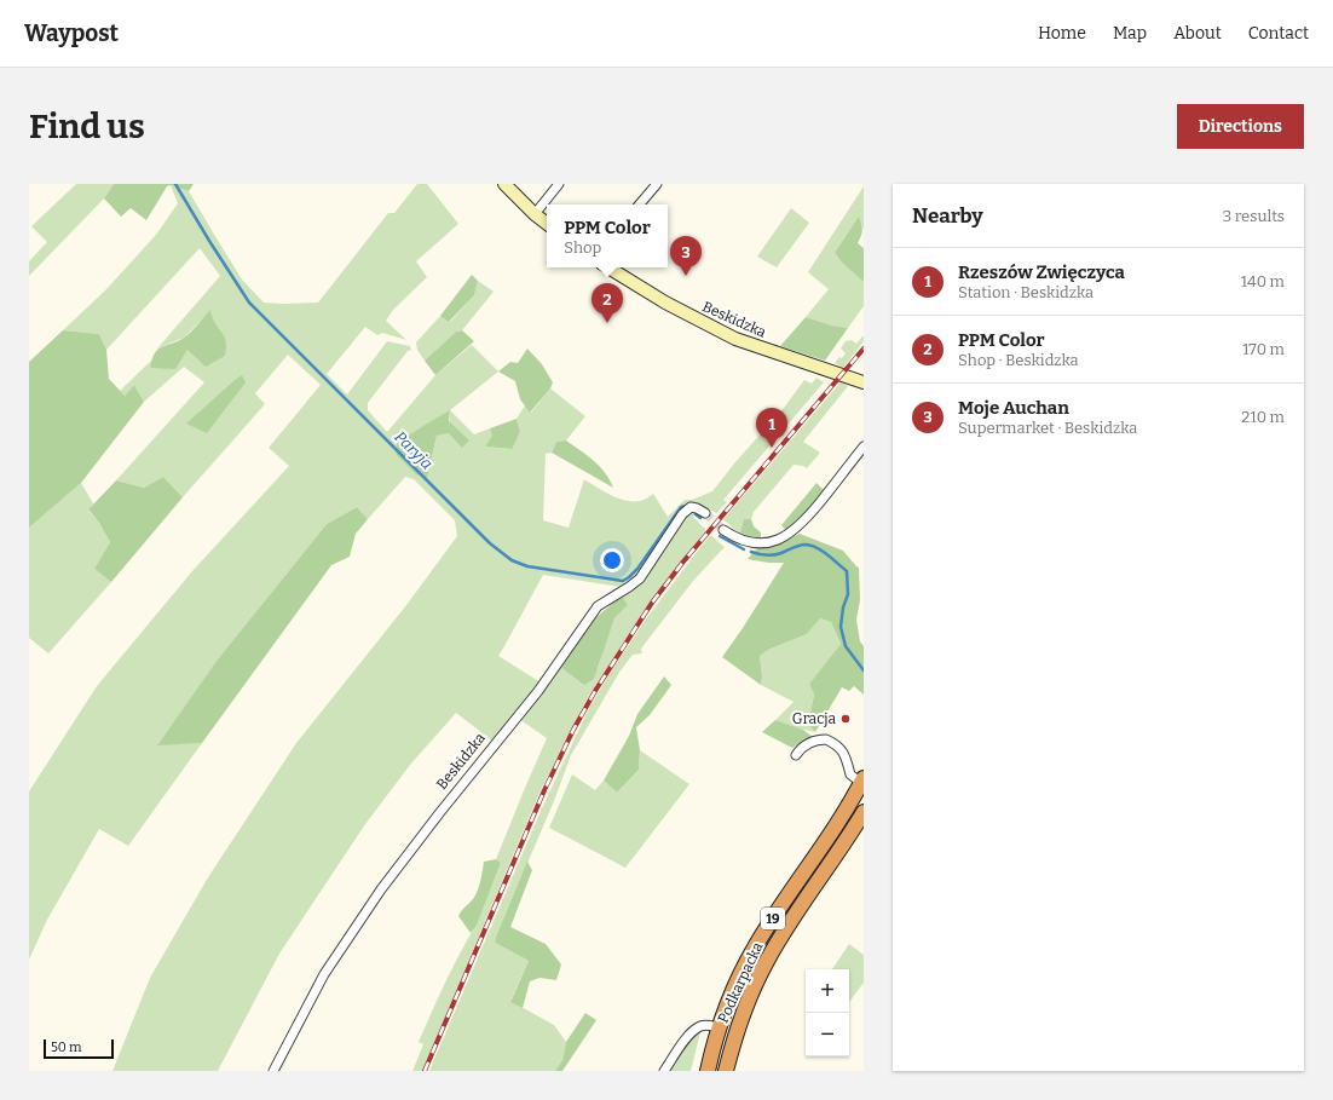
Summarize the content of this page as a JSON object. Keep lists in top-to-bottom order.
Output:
{
  "streets": {
    "highway": ["19", "Podkarpacka"],
    "street": ["Beskidzka"]
  },
  "water": ["Paryja"],
  "places": ["Gracja"],
  "scale_bar": "50 m",
  "page": {
    "header": "Waypost",
    "nav": [
      "Home",
      "Map",
      "About",
      "Contact"
    ],
    "buttons": "Directions",
    "title": "Find us",
    "heading": ["Nearby", "3 results"],
    "popup": ["PPM Color", "Shop"],
    "pins": ["3", "2", "1"],
    "list": [
      {
        "mark": "1",
        "name": "Rzeszów Zwięczyca",
        "note": "Station · Beskidzka",
        "value": "140 m"
      },
      {
        "mark": "2",
        "name": "PPM Color",
        "note": "Shop · Beskidzka",
        "value": "170 m"
      },
      {
        "mark": "3",
        "name": "Moje Auchan",
        "note": "Supermarket · Beskidzka",
        "value": "210 m"
      }
    ],
    "map_buttons": ["+", "−"],
    "scale": "50 m"
  }
}
